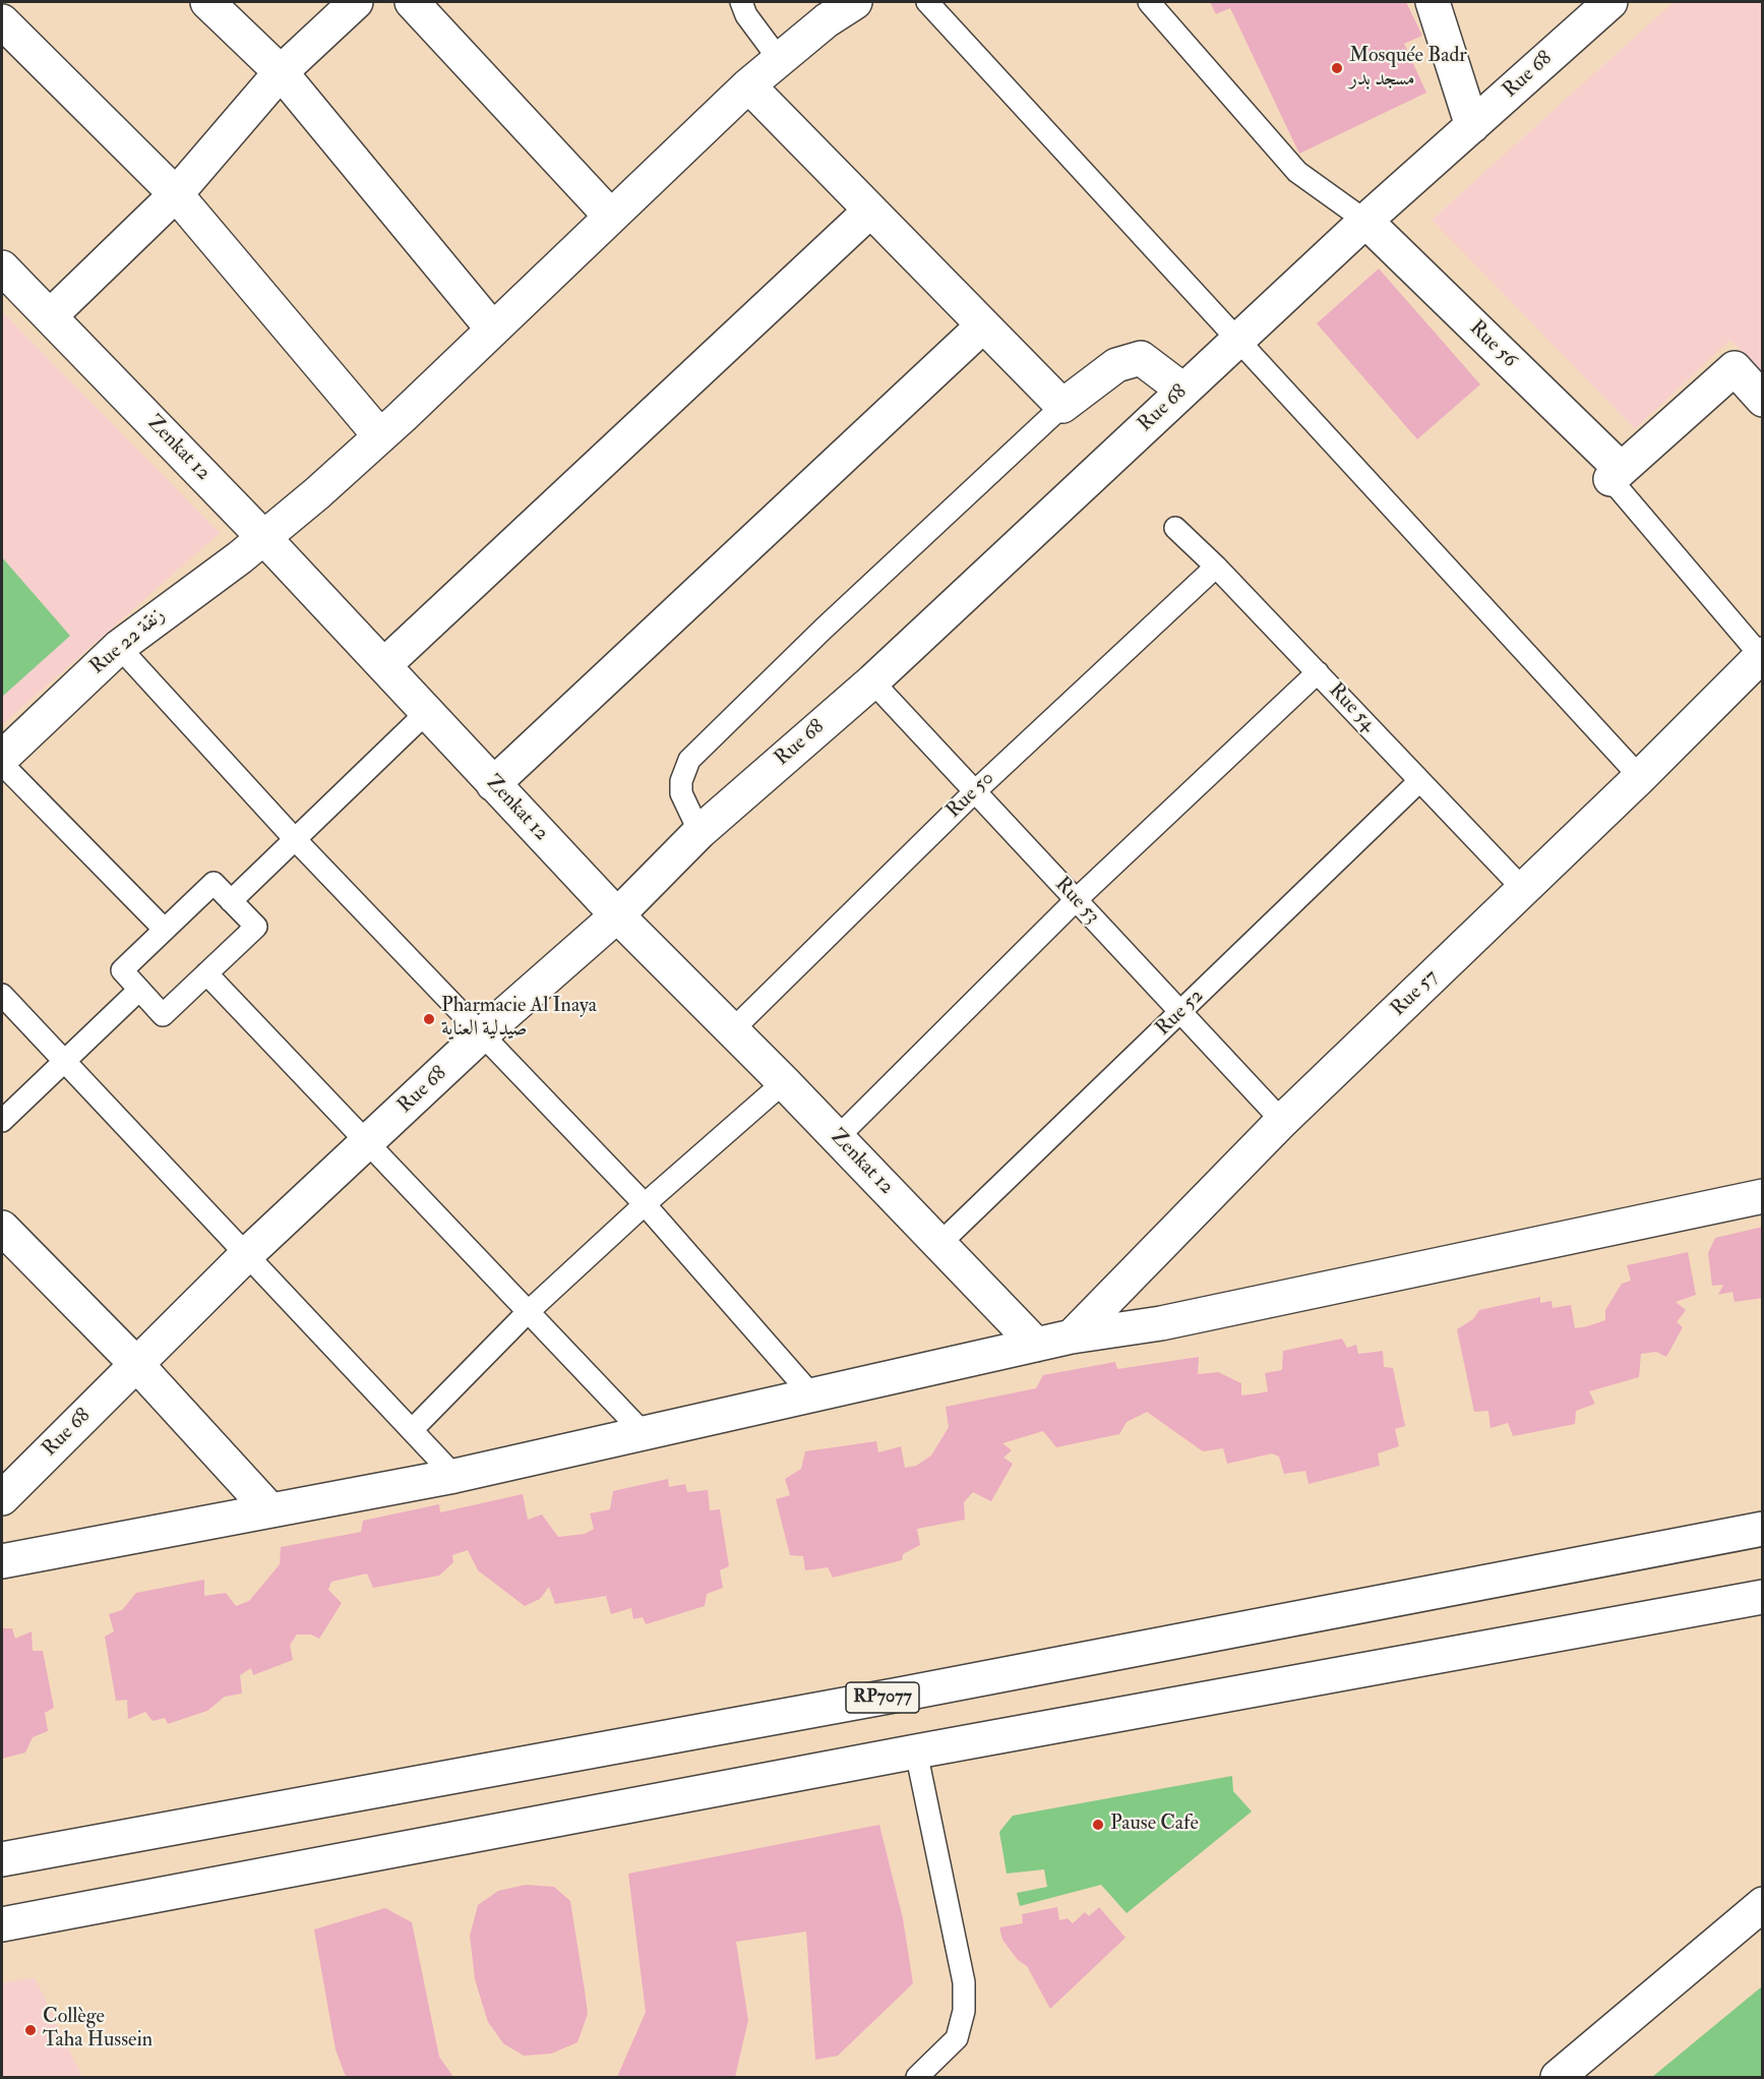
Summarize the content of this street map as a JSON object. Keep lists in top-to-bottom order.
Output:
{
  "streets": {
    "street": [
      "Rue 68",
      "Rue 56",
      "Zenkat 12",
      "Rue 22 زنقة",
      "Rue 57",
      "RP7077"
    ],
    "lane": [
      "Rue 54",
      "Rue 50",
      "Rue 53",
      "Rue 52"
    ]
  },
  "crossings": [
    ["Rue 68", "Rue 56"],
    ["Rue 68", "Zenkat 12"],
    ["Rue 68", "Rue 53"],
    ["Rue 56", "Rue 57"],
    ["Zenkat 12", "Rue 22 زنقة"],
    ["Zenkat 12", "Rue 50"],
    ["Zenkat 12", "Rue 52"],
    ["Rue 54", "Rue 50"],
    ["Rue 54", "Rue 57"],
    ["Rue 54", "Rue 52"],
    ["Rue 50", "Rue 53"],
    ["Rue 53", "Rue 57"],
    ["Rue 53", "Rue 52"]
  ],
  "places": [
    "Mosquée Badr مسجد بدر",
    "Pharmacie Al Inaya صيدلية العناية",
    "Pause Cafe",
    "Collège Taha Hussein"
  ]
}
